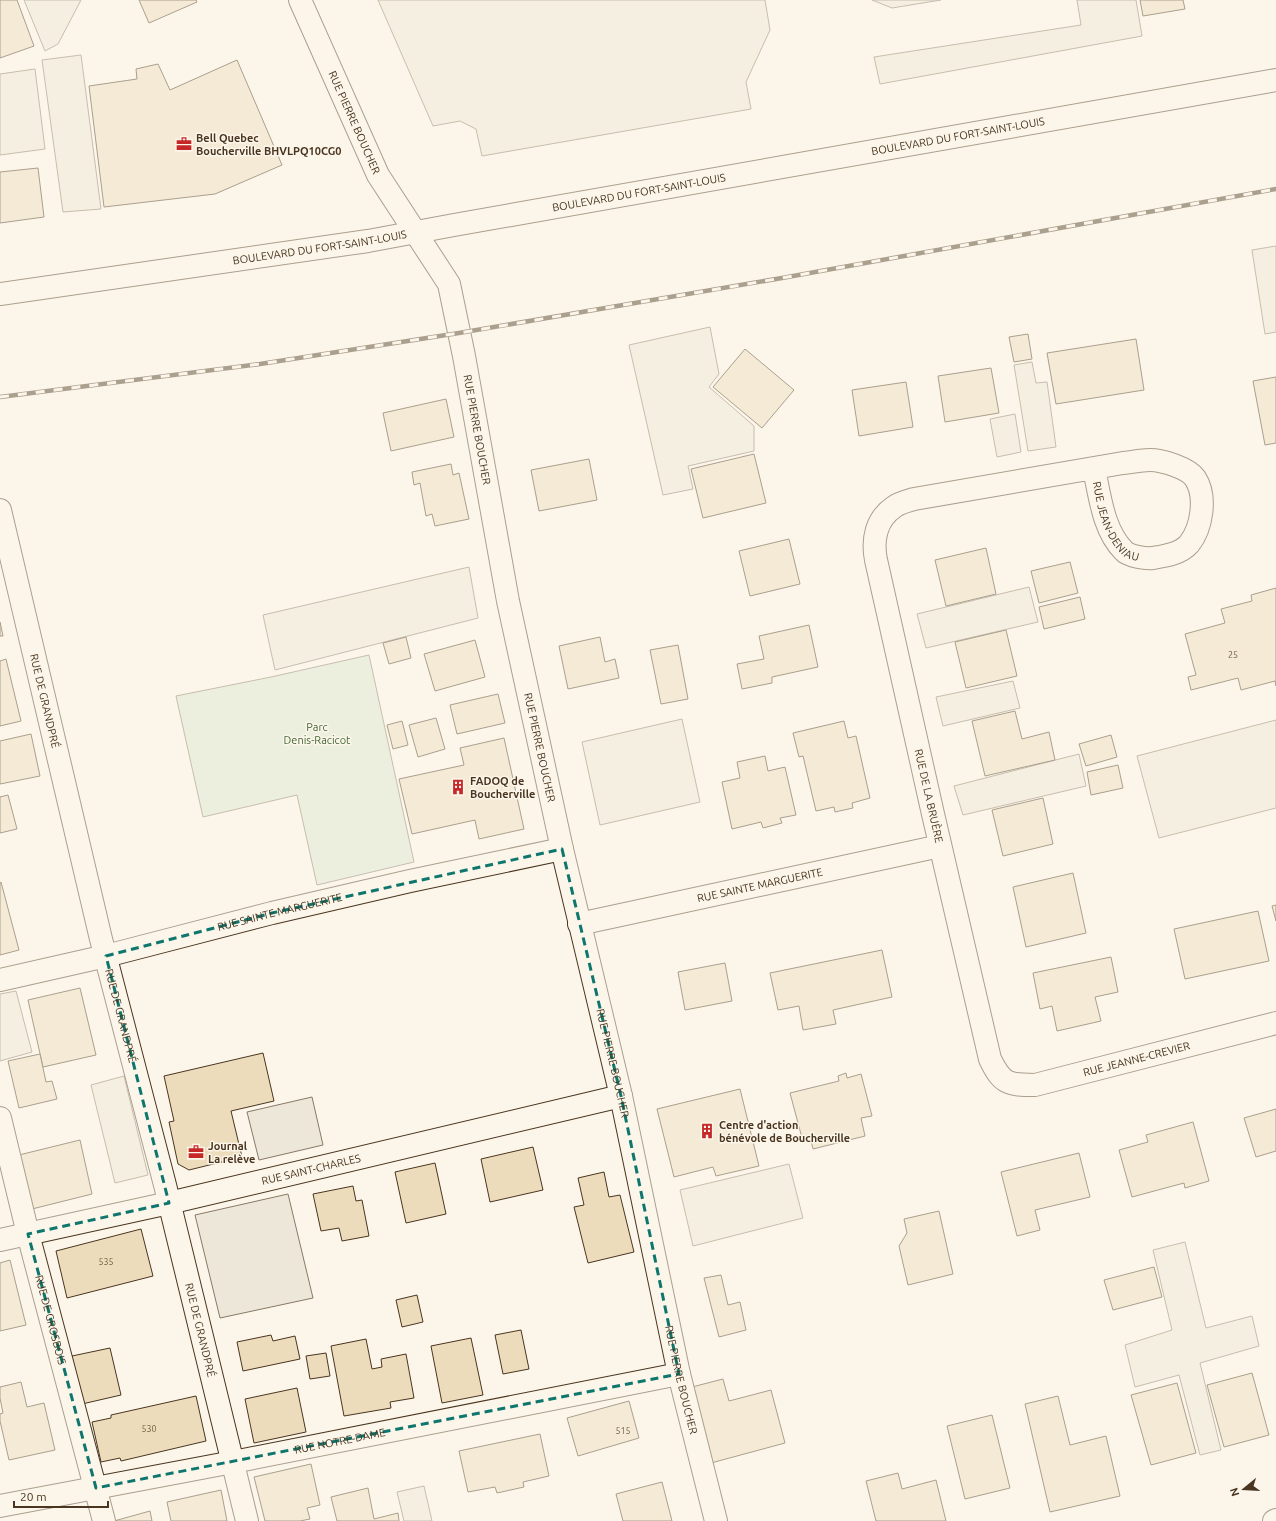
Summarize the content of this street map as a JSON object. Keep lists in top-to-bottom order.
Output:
{
  "streets": {
    "street": [
      "RUE PIERRE BOUCHER",
      "BOULEVARD DU FORT-SAINT-LOUIS",
      "RUE JEAN-DENIAU",
      "RUE DE GRANDPRÉ",
      "RUE DE LA BRUÈRE",
      "RUE SAINTE MARGUERITE",
      "RUE JEANNE-CREVIER",
      "RUE SAINT-CHARLES",
      "RUE DE GROSBOIS",
      "RUE NOTRE-DAME"
    ]
  },
  "crossings": [
    ["RUE PIERRE BOUCHER", "BOULEVARD DU FORT-SAINT-LOUIS"],
    ["RUE PIERRE BOUCHER", "RUE SAINTE MARGUERITE"],
    ["RUE PIERRE BOUCHER", "RUE SAINT-CHARLES"],
    ["RUE PIERRE BOUCHER", "RUE NOTRE-DAME"],
    ["RUE JEAN-DENIAU", "RUE DE LA BRUÈRE"],
    ["RUE DE GRANDPRÉ", "RUE SAINTE MARGUERITE"],
    ["RUE DE GRANDPRÉ", "RUE SAINT-CHARLES"],
    ["RUE DE GRANDPRÉ", "RUE NOTRE-DAME"],
    ["RUE DE LA BRUÈRE", "RUE SAINTE MARGUERITE"],
    ["RUE DE LA BRUÈRE", "RUE JEANNE-CREVIER"],
    ["RUE SAINT-CHARLES", "RUE DE GROSBOIS"],
    ["RUE DE GROSBOIS", "RUE NOTRE-DAME"]
  ],
  "parks": ["Parc Denis-Racicot"],
  "places": {
    "office": ["Bell Quebec Boucherville BHVLPQ10CG0", "Journal La relève"],
    "building": ["FADOQ de Boucherville", "Centre d'action bénévole de Boucherville"]
  },
  "house_numbers": [
    "25",
    "535",
    "530",
    "515"
  ],
  "scale_bar": "20 m",
  "north": "left"
}
